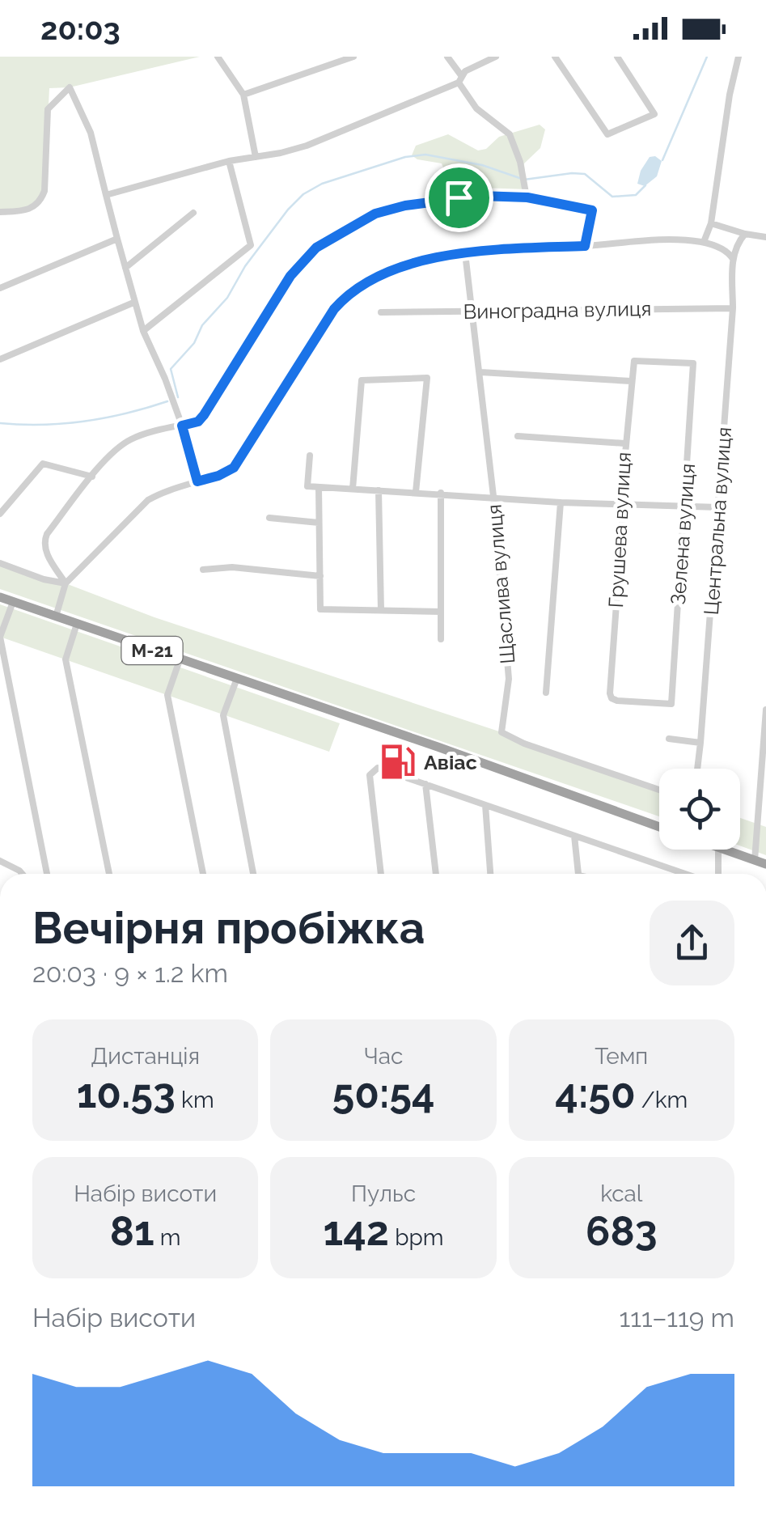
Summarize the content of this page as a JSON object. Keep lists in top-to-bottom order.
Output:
{
  "streets": {
    "highway": ["М-21"],
    "street": [
      "Виноградна вулиця",
      "Центральна вулиця",
      "Грушева вулиця",
      "Зелена вулиця",
      "Щаслива вулиця"
    ]
  },
  "crossings": [
    ["Виноградна вулиця", "Центральна вулиця"],
    ["Виноградна вулиця", "Щаслива вулиця"],
    ["Грушева вулиця", "Зелена вулиця"]
  ],
  "places": {
    "fuel station": ["Авіас"]
  },
  "page": {
    "status": "20:03",
    "heading": ["Вечірня пробіжка", "20:03 · 9 × 1.2 km"],
    "stats": [
      ["Дистанція", "10.53 km"],
      ["Час", "50:54"],
      ["Темп", "4:50 /km"],
      ["Набір висоти", "81 m"],
      ["Пульс", "142 bpm"],
      ["kcal", "683"]
    ],
    "chart": ["Набір висоти", "111–119 m"]
  }
}
